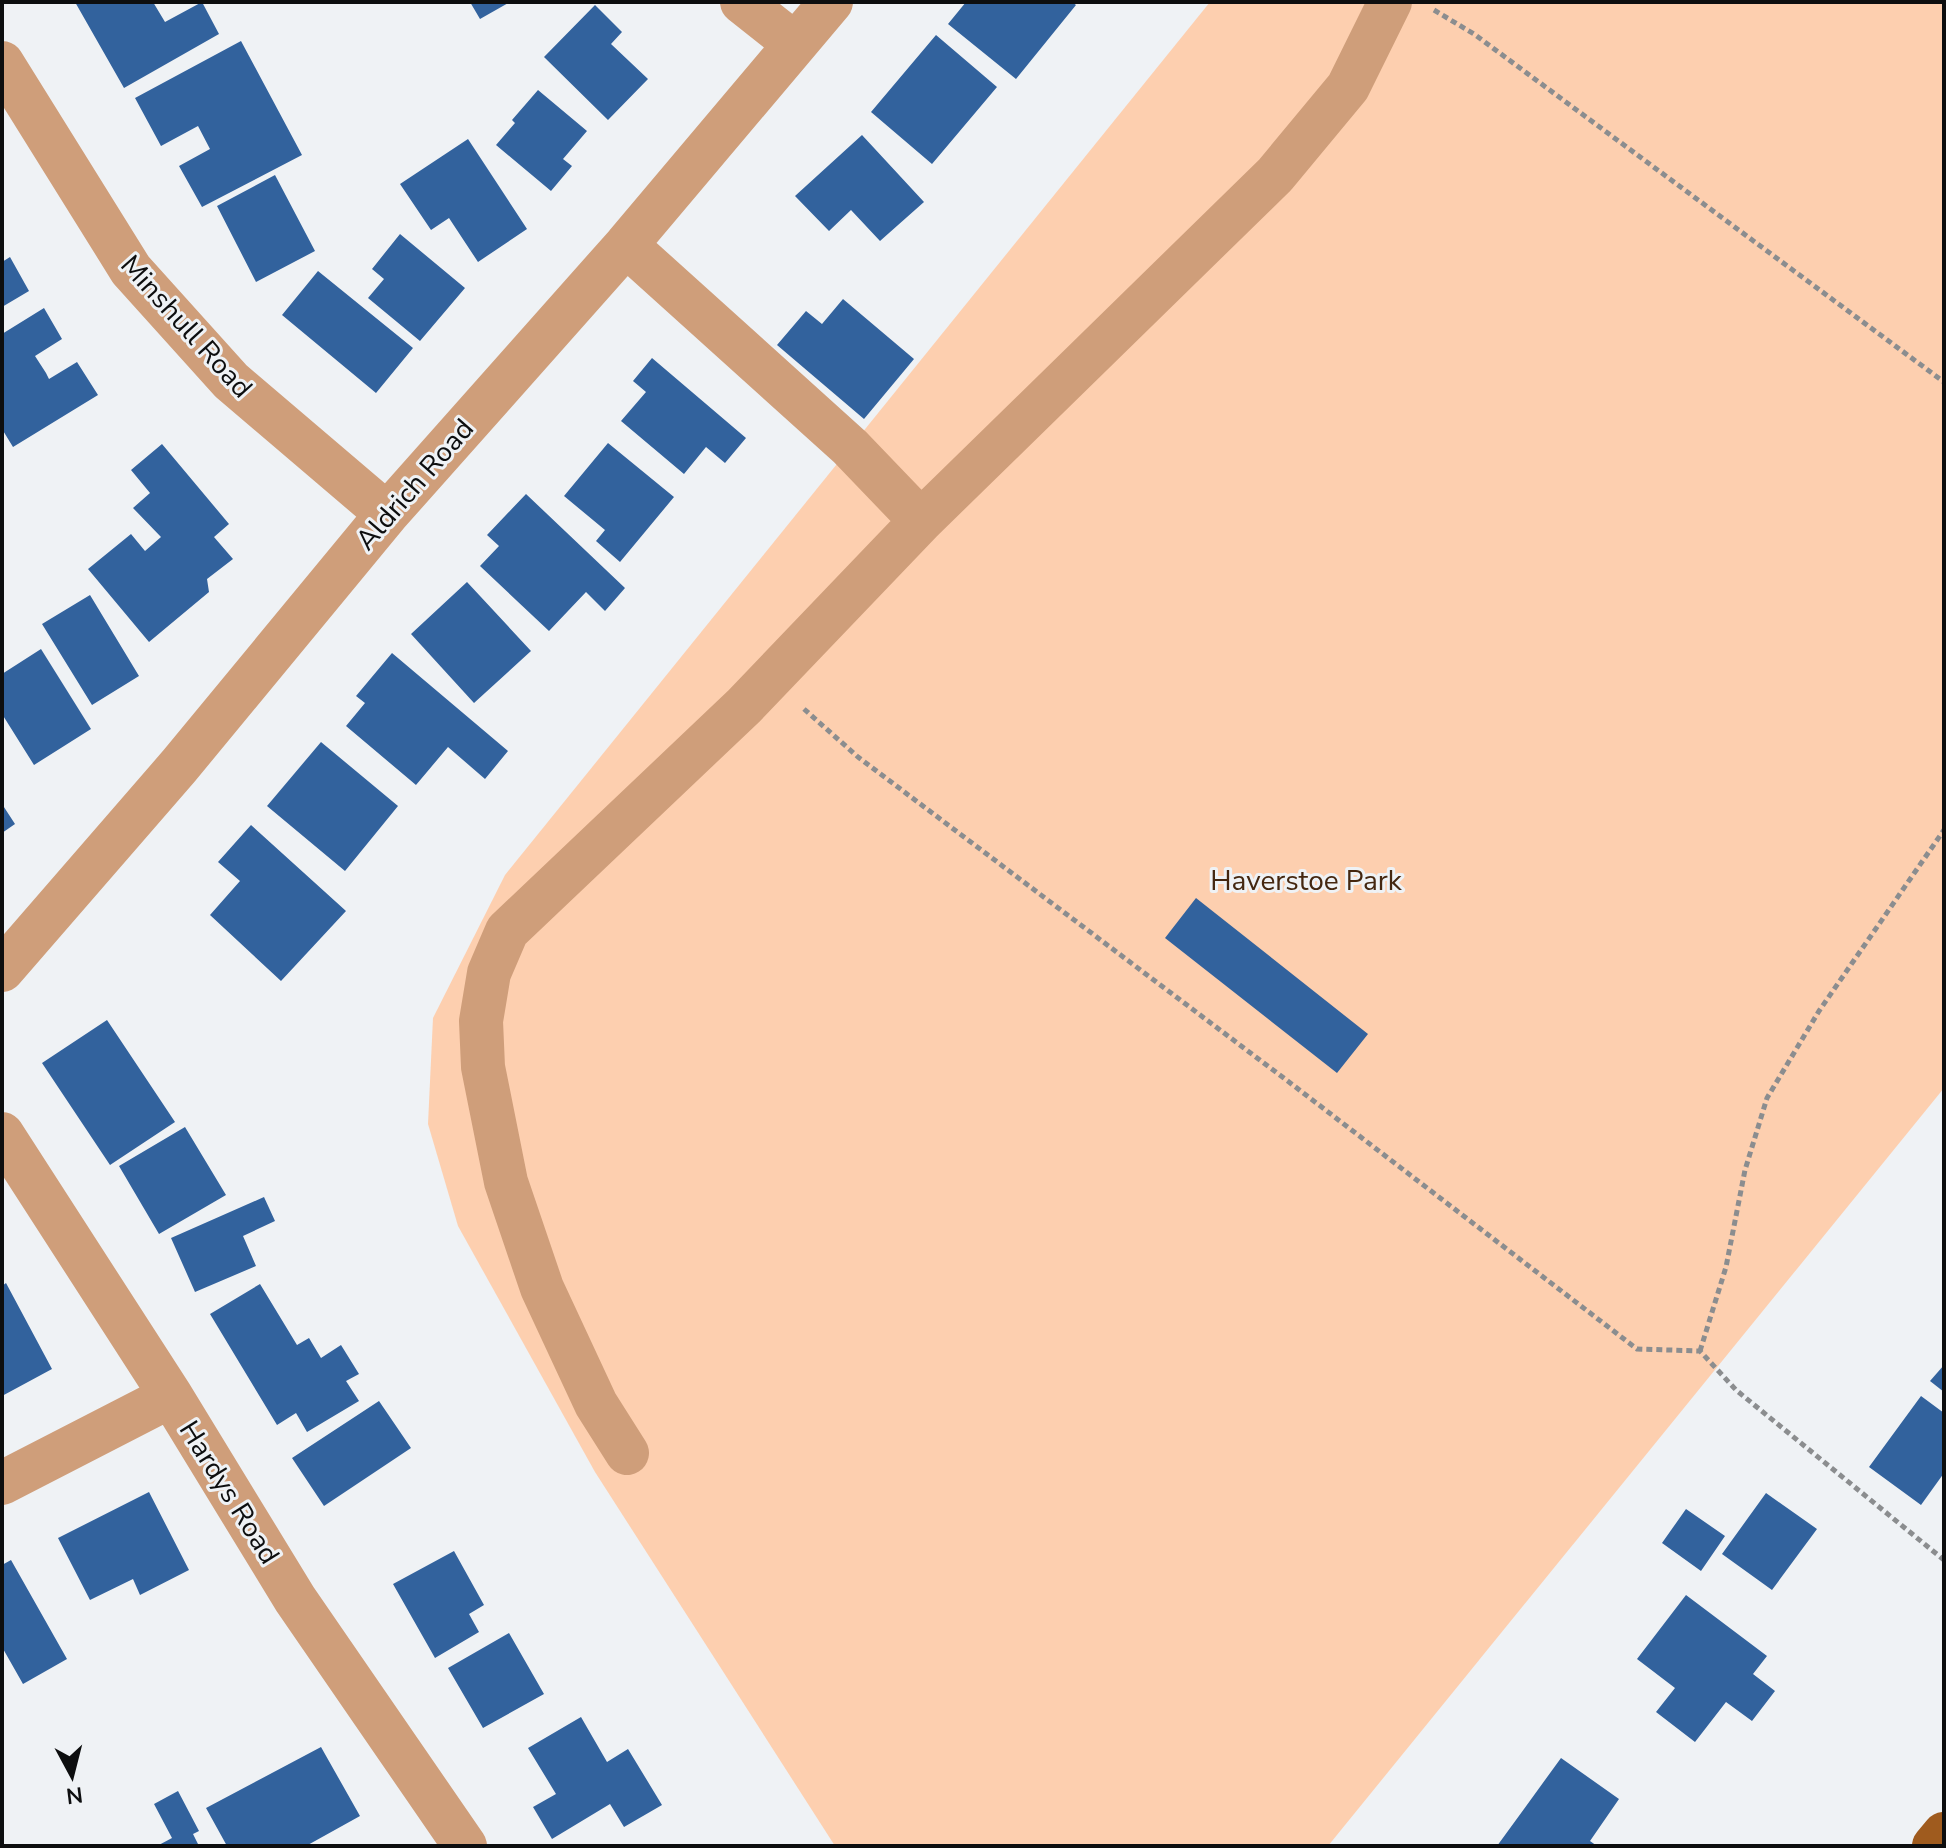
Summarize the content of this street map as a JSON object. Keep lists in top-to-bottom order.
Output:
{
  "streets": {
    "street": ["Minshull Road", "Aldrich Road", "Hardys Road"]
  },
  "crossings": [
    ["Minshull Road", "Aldrich Road"]
  ],
  "parks": ["Haverstoe Park"],
  "north": "bottom"
}
